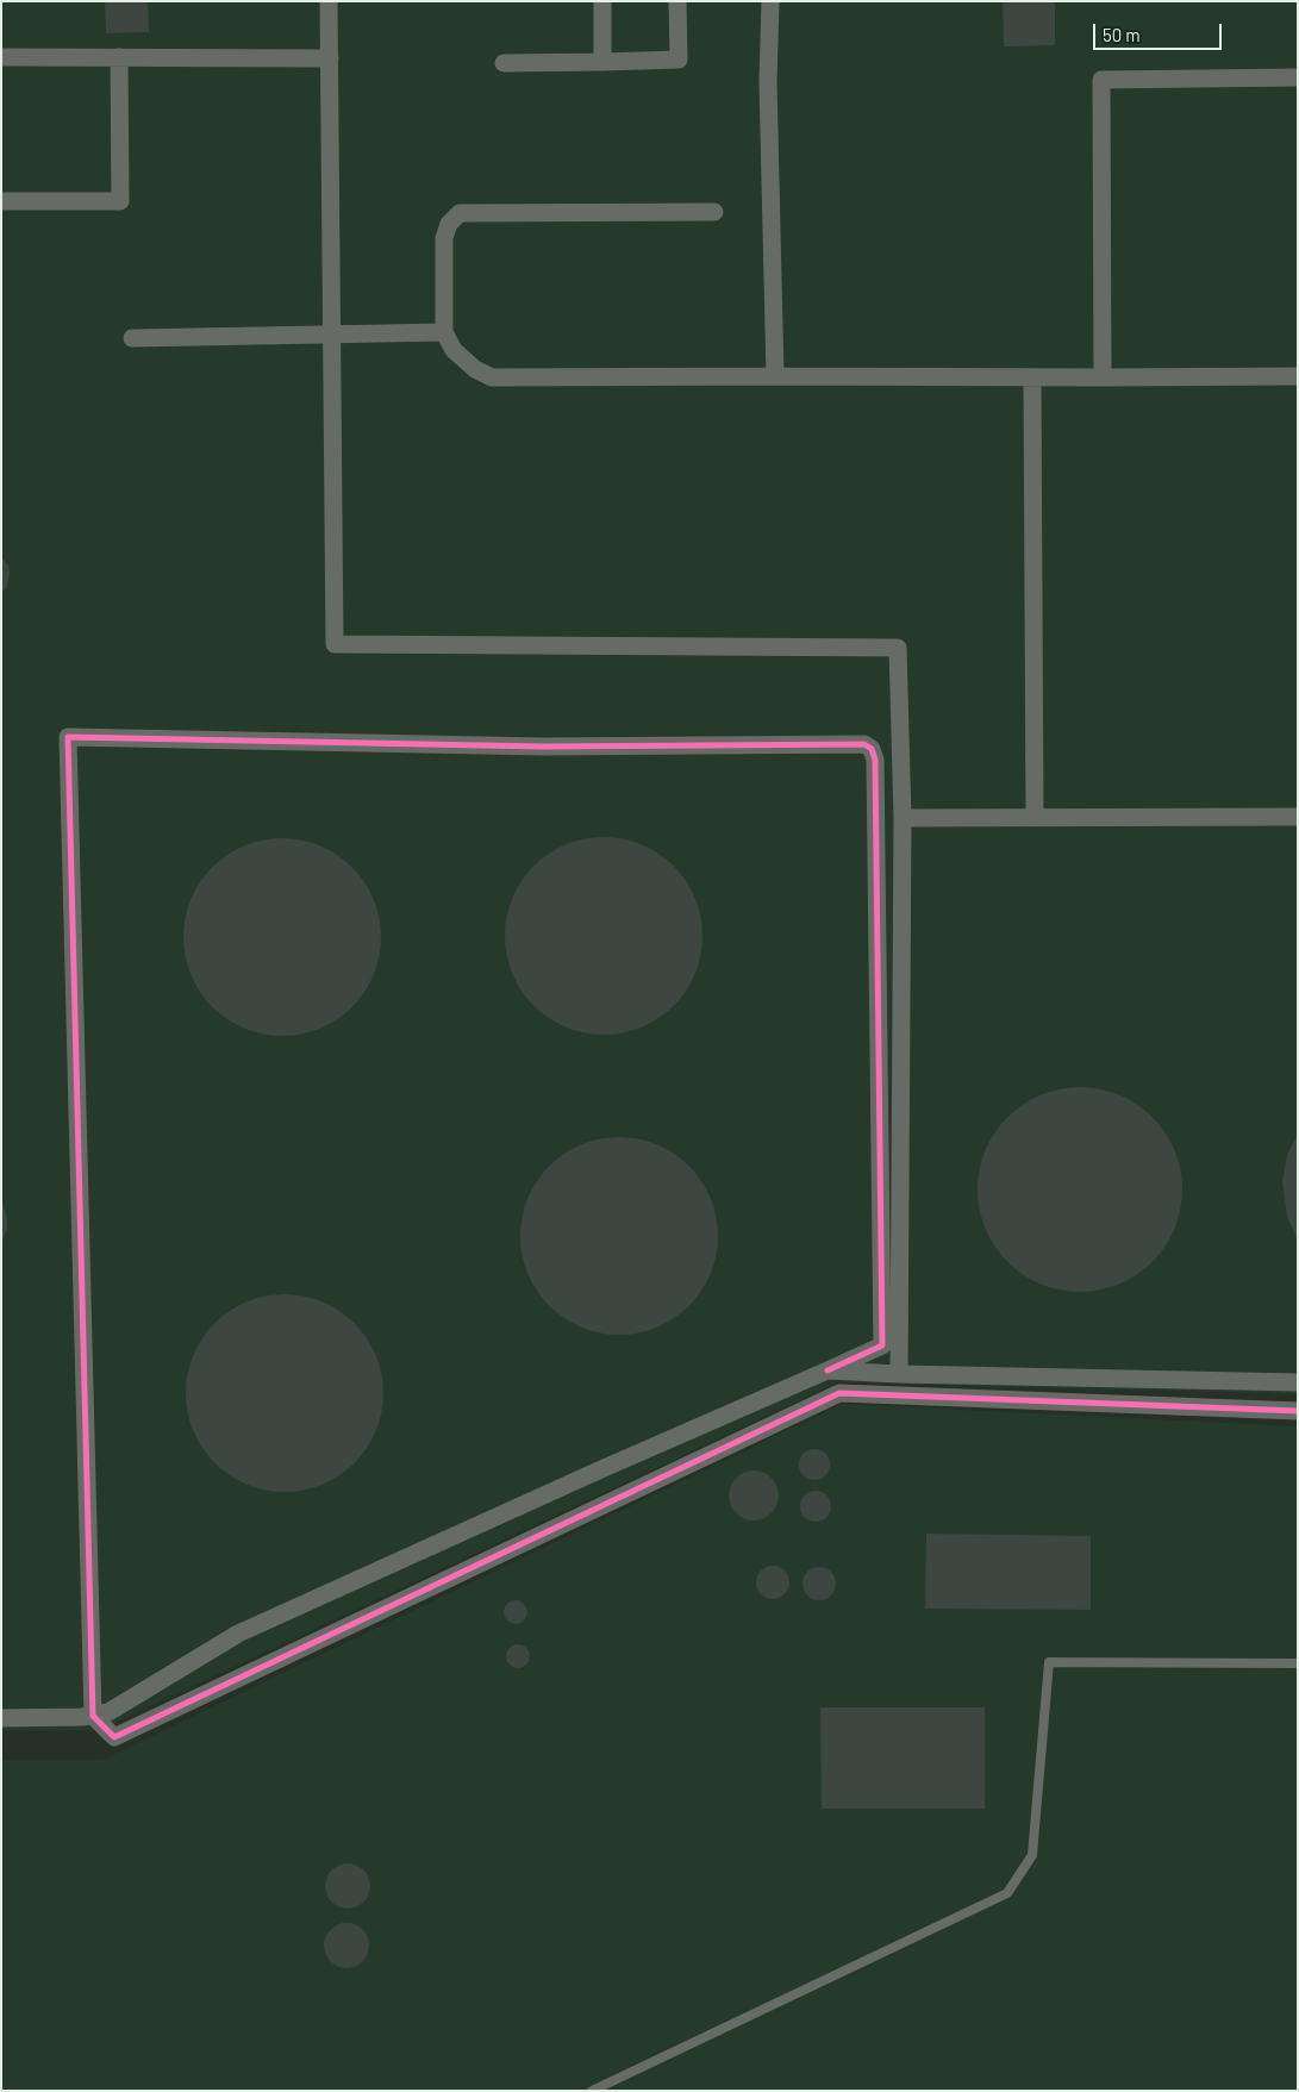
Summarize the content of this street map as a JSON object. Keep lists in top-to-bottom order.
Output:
{
  "scale_bar": "50 m"
}
